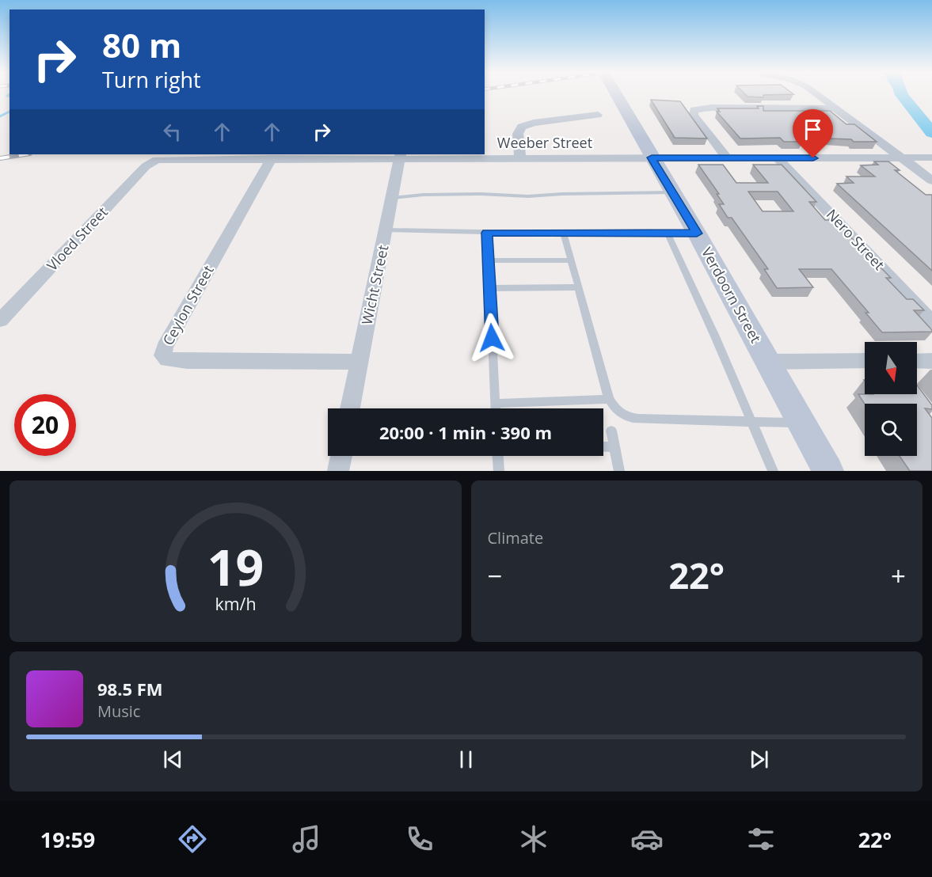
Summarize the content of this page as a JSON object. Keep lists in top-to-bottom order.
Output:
{
  "streets": {
    "street": [
      "Weeber Street",
      "Vloed Street",
      "Nero Street",
      "Wicht Street",
      "Verdoorn Street",
      "Ceylon Street"
    ]
  },
  "crossings": [
    ["Weeber Street", "Vloed Street"],
    ["Weeber Street", "Nero Street"],
    ["Weeber Street", "Wicht Street"],
    ["Weeber Street", "Verdoorn Street"],
    ["Weeber Street", "Ceylon Street"],
    ["Wicht Street", "Ceylon Street"]
  ],
  "north": "bottom",
  "page": {
    "turn": ["80 m", "Turn right"],
    "limit": "20",
    "trip": "20:00 · 1 min · 390 m",
    "tile": "Climate",
    "heat": ["−", "22°", "+"],
    "song": ["98.5 FM", "Music"],
    "tabs": ["19:59", "22°"],
    "gauge": ["19", "km/h"]
  }
}
